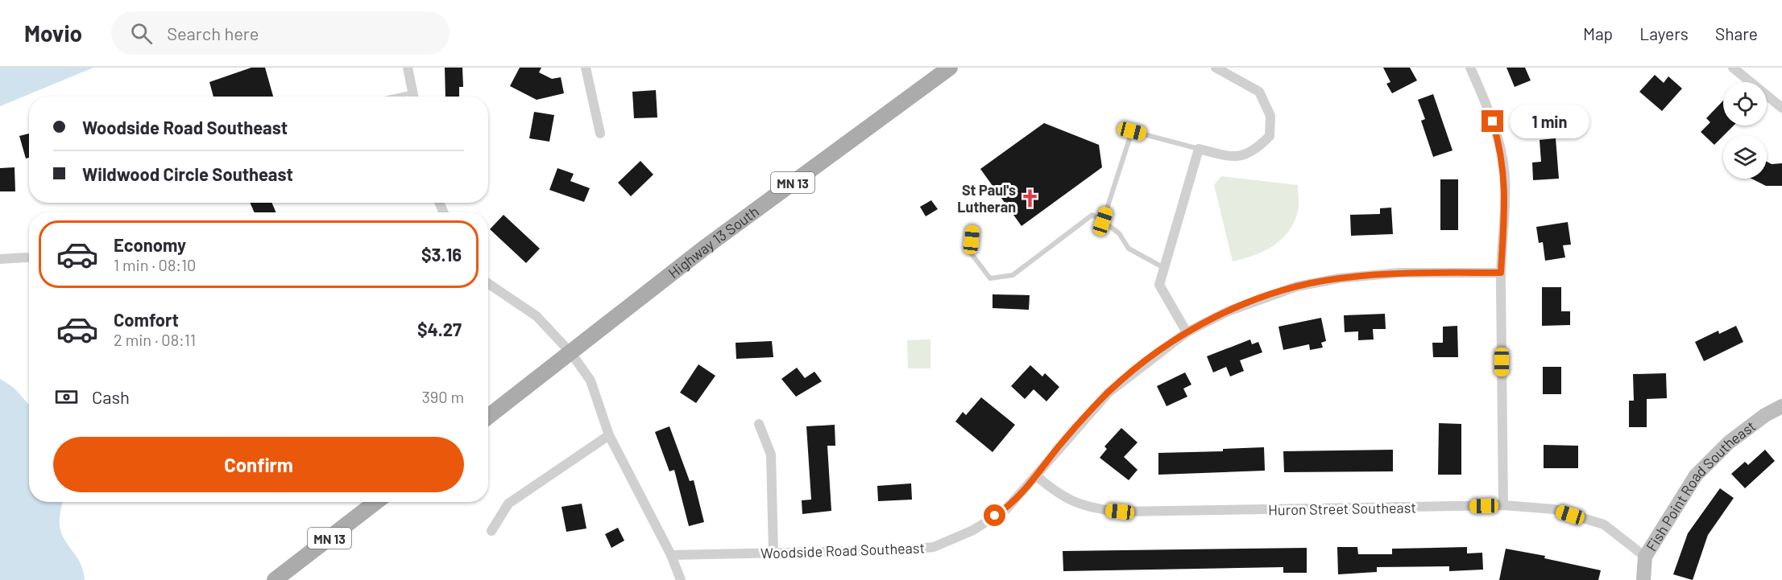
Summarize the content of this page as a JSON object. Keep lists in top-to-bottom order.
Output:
{
  "streets": {
    "main road": ["MN 13", "Highway 13 South"],
    "street": ["Fish Point Road Southeast", "Huron Street Southeast", "Woodside Road Southeast"]
  },
  "crossings": [
    ["Fish Point Road Southeast", "Huron Street Southeast"],
    ["Huron Street Southeast", "Woodside Road Southeast"]
  ],
  "places": {
    "church": ["St Paul's Lutheran"]
  },
  "page": {
    "header": "Movio",
    "search": "Search here",
    "nav": ["Map", "Layers", "Share"],
    "banner": ["Woodside Road Southeast", "Wildwood Circle Southeast"],
    "bubble": "1 min",
    "list": [
      {
        "name": "Economy",
        "note": "1 min · 08:10",
        "value": "$3.16"
      },
      {
        "name": "Comfort",
        "note": "2 min · 08:11",
        "value": "$4.27"
      }
    ],
    "pay": ["Cash", "390 m"],
    "buttons": "Confirm"
  }
}
